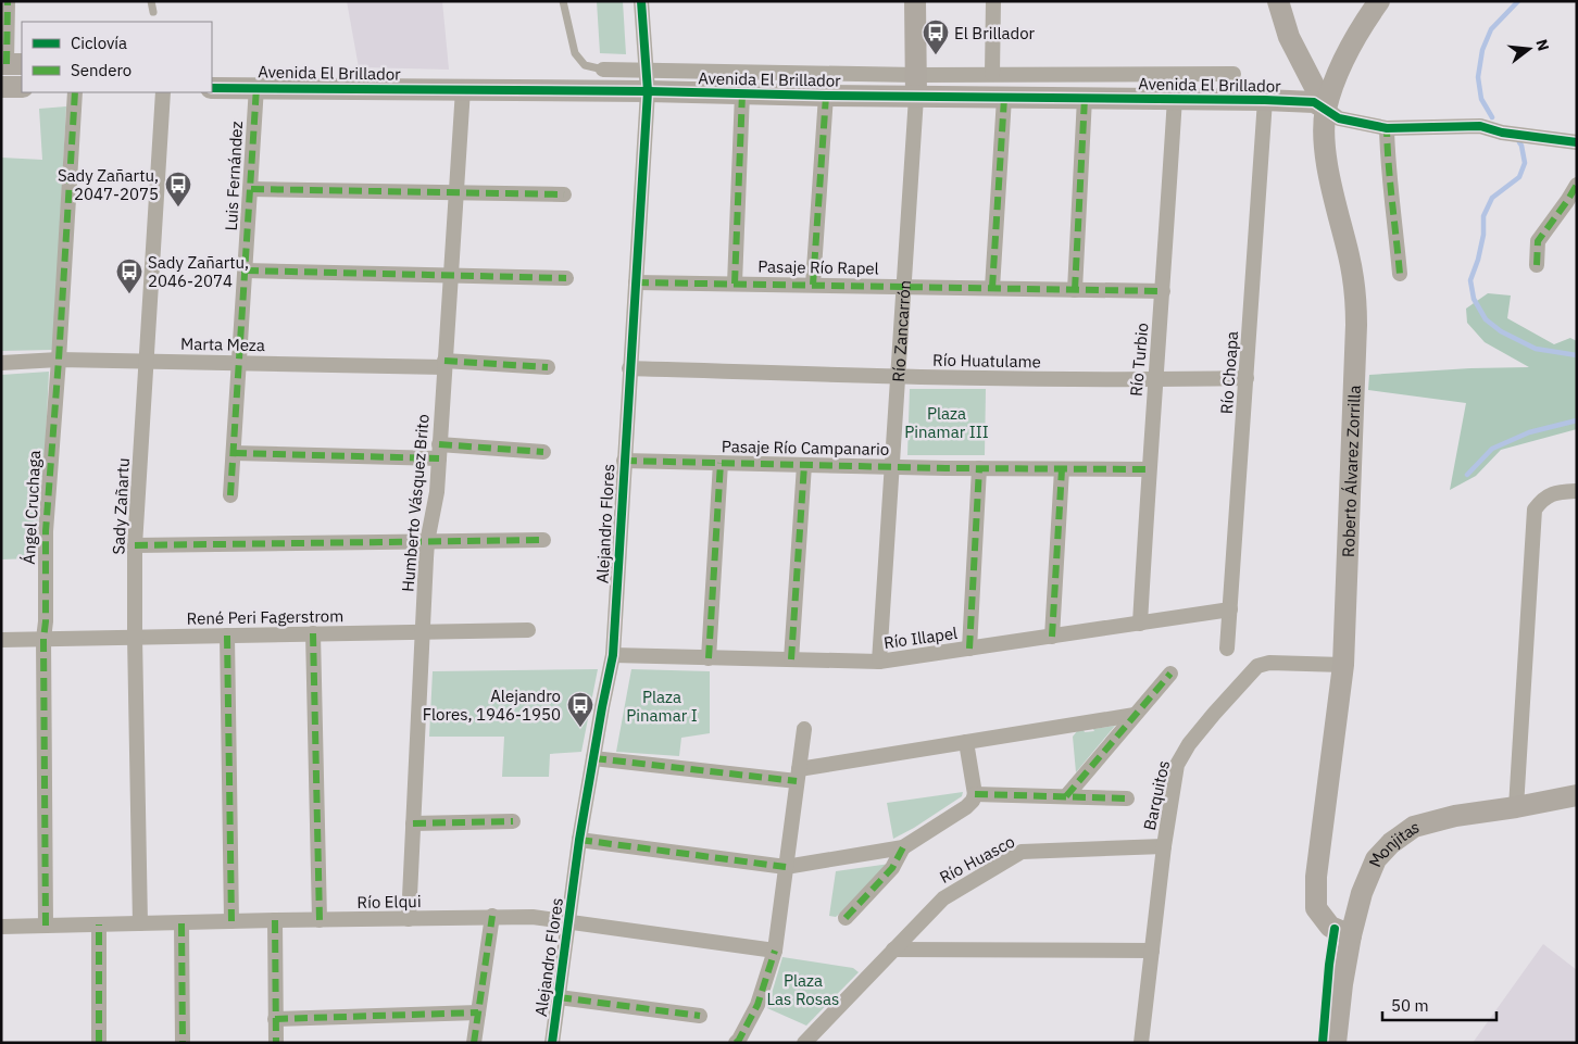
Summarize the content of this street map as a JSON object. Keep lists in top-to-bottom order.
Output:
{
  "streets": {
    "street": [
      "Avenida El Brillador",
      "Luis Fernández",
      "Pasaje Río Rapel",
      "Río Zancarrón",
      "Marta Meza",
      "Río Turbio",
      "Río Huatulame",
      "Río Choapa",
      "Pasaje Río Campanario",
      "Roberto Álvarez Zorrilla",
      "Humberto Vásquez Brito",
      "Sady Zañartu",
      "Ángel Cruchaga",
      "Alejandro Flores",
      "René Peri Fagerstrom",
      "Río Illapel",
      "Barquitos",
      "Monjitas",
      "Río Huasco",
      "Río Elqui"
    ]
  },
  "crossings": [
    ["Avenida El Brillador", "Luis Fernández"],
    ["Avenida El Brillador", "Río Zancarrón"],
    ["Avenida El Brillador", "Río Turbio"],
    ["Avenida El Brillador", "Río Choapa"],
    ["Avenida El Brillador", "Roberto Álvarez Zorrilla"],
    ["Avenida El Brillador", "Humberto Vásquez Brito"],
    ["Avenida El Brillador", "Alejandro Flores"],
    ["Luis Fernández", "Marta Meza"],
    ["Pasaje Río Rapel", "Río Zancarrón"],
    ["Pasaje Río Rapel", "Río Turbio"],
    ["Pasaje Río Rapel", "Alejandro Flores"],
    ["Río Zancarrón", "Río Huatulame"],
    ["Río Zancarrón", "Pasaje Río Campanario"],
    ["Río Zancarrón", "Río Illapel"],
    ["Marta Meza", "Humberto Vásquez Brito"],
    ["Marta Meza", "Sady Zañartu"],
    ["Marta Meza", "Ángel Cruchaga"],
    ["Río Turbio", "Río Huatulame"],
    ["Río Turbio", "Pasaje Río Campanario"],
    ["Río Turbio", "Río Illapel"],
    ["Río Huatulame", "Río Choapa"],
    ["Río Huatulame", "Alejandro Flores"],
    ["Río Choapa", "Río Illapel"],
    ["Pasaje Río Campanario", "Alejandro Flores"],
    ["Roberto Álvarez Zorrilla", "Barquitos"],
    ["Roberto Álvarez Zorrilla", "Monjitas"],
    ["Humberto Vásquez Brito", "René Peri Fagerstrom"],
    ["Humberto Vásquez Brito", "Río Elqui"],
    ["Sady Zañartu", "René Peri Fagerstrom"],
    ["Sady Zañartu", "Río Elqui"],
    ["Ángel Cruchaga", "René Peri Fagerstrom"],
    ["Ángel Cruchaga", "Río Elqui"],
    ["Alejandro Flores", "Río Illapel"],
    ["Alejandro Flores", "Río Elqui"],
    ["Barquitos", "Río Huasco"]
  ],
  "parks": ["Plaza Pinamar III", "Plaza Pinamar I", "Plaza Las Rosas"],
  "places": {
    "bus stop": [
      "El Brillador",
      "Sady Zañartu, 2047-2075",
      "Sady Zañartu, 2046-2074",
      "Alejandro Flores, 1946-1950"
    ]
  },
  "legend": ["Ciclovía", "Sendero"],
  "scale_bar": "50 m",
  "north": "right"
}
